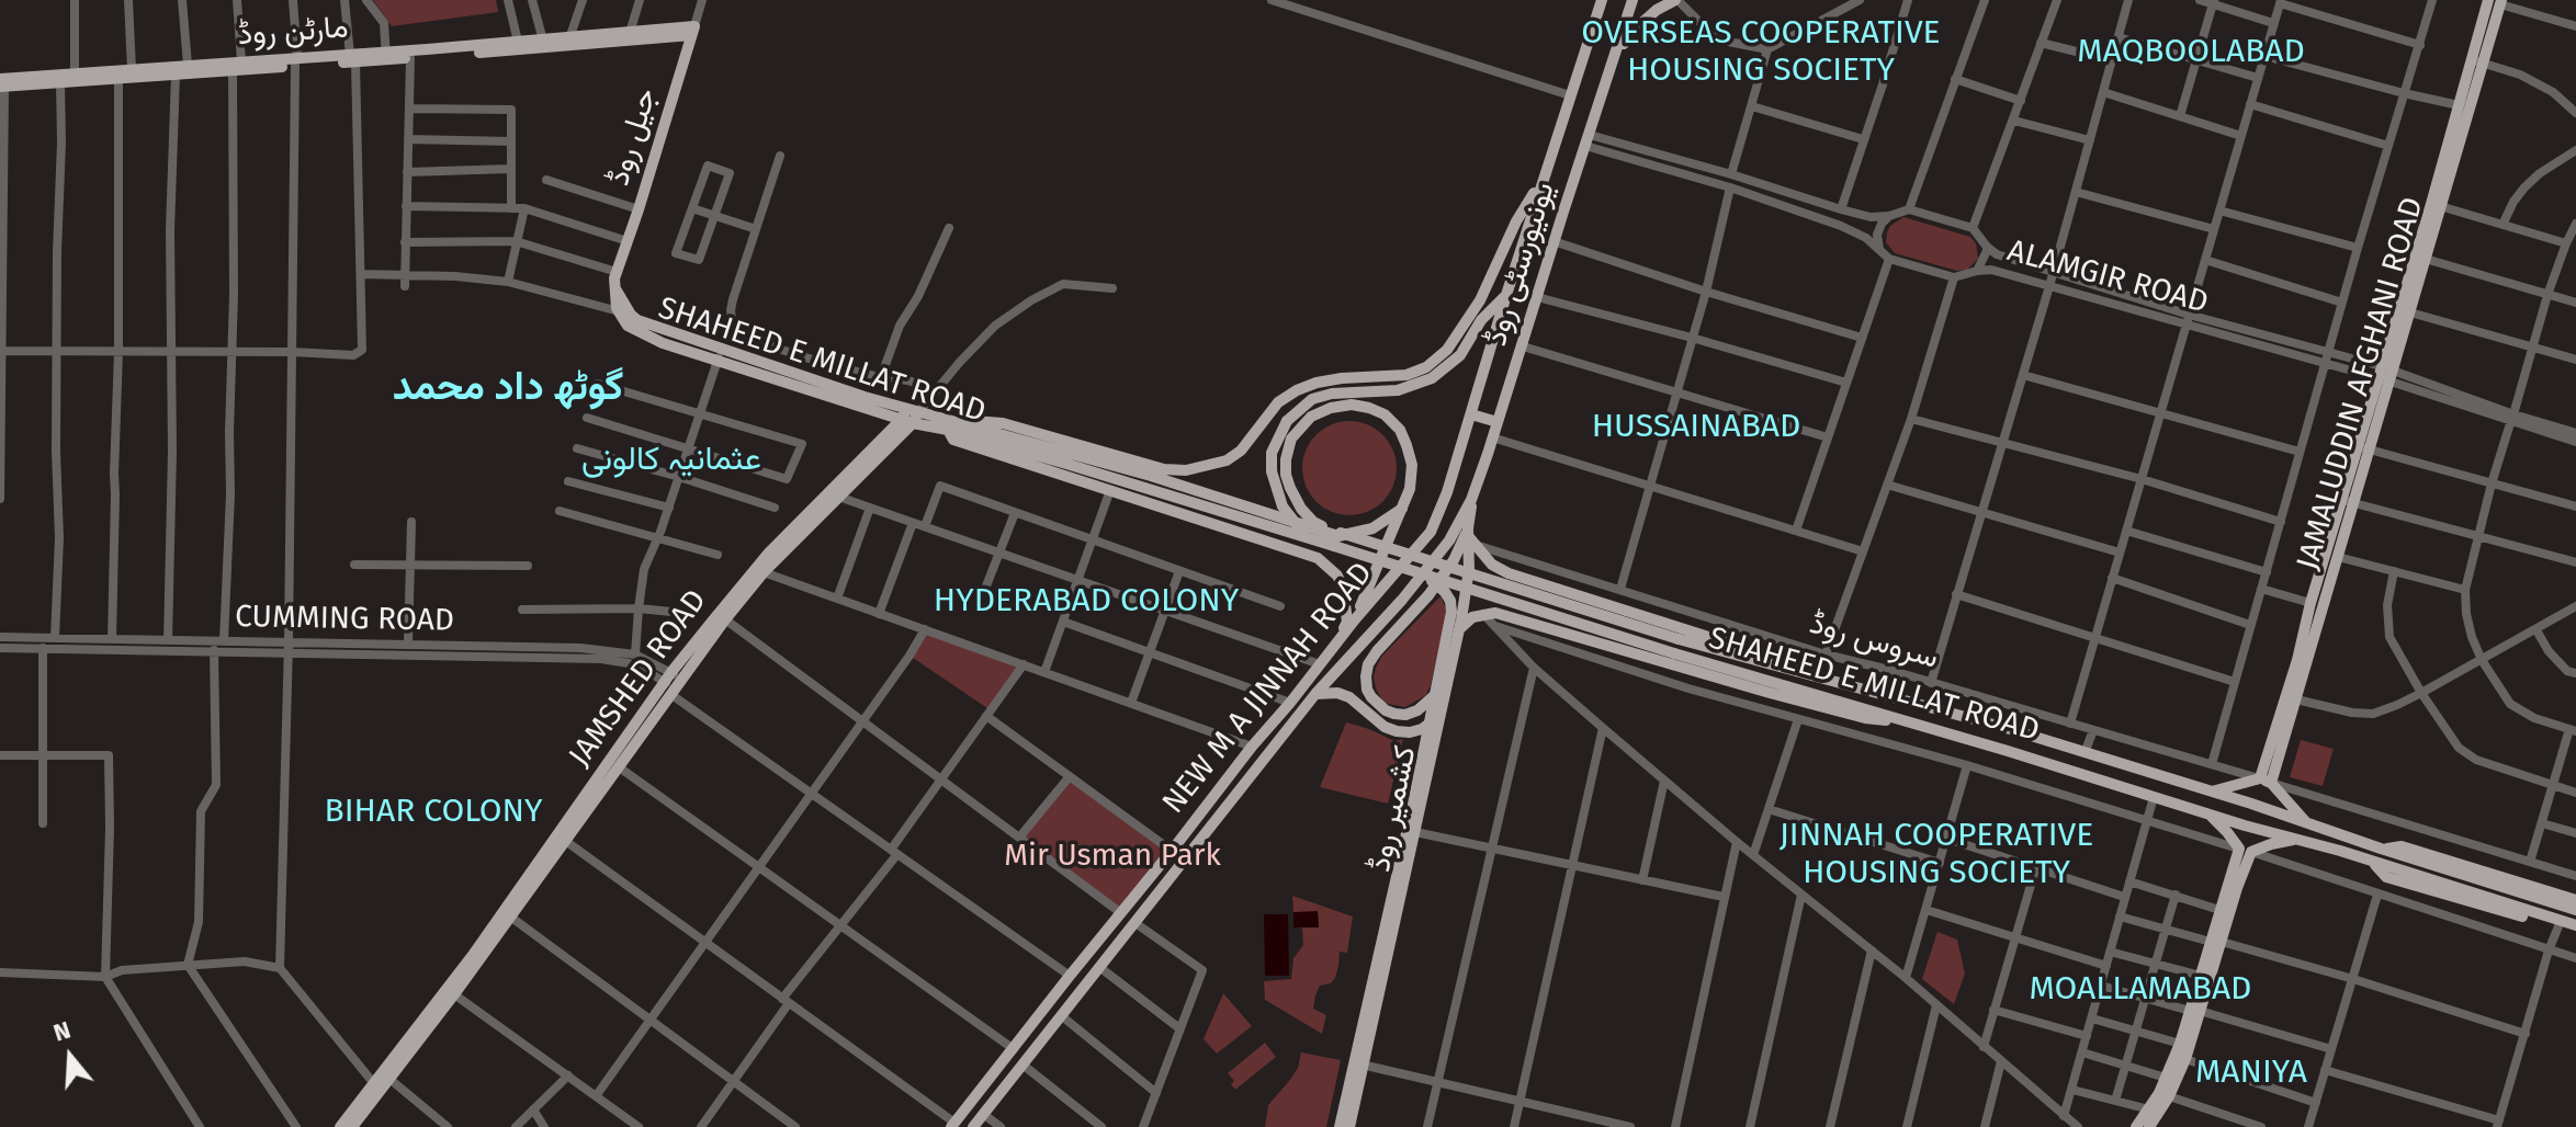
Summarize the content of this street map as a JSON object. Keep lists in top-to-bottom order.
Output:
{
  "streets": {
    "main road": [
      "مارٹن روڈ",
      "جیل روڈ",
      "یونیورسٹی روڈ",
      "SHAHEED E MILLAT ROAD",
      "JAMALUDDIN AFGHANI ROAD",
      "JAMSHED ROAD",
      "NEW M A JINNAH ROAD",
      "کشمیر روڈ"
    ],
    "street": ["ALAMGIR ROAD", "CUMMING ROAD", "سروس روڈ"]
  },
  "crossings": [
    ["مارٹن روڈ", "جیل روڈ"],
    ["جیل روڈ", "SHAHEED E MILLAT ROAD"],
    ["یونیورسٹی روڈ", "NEW M A JINNAH ROAD"],
    ["یونیورسٹی روڈ", "کشمیر روڈ"],
    ["ALAMGIR ROAD", "JAMALUDDIN AFGHANI ROAD"],
    ["SHAHEED E MILLAT ROAD", "JAMSHED ROAD"],
    ["SHAHEED E MILLAT ROAD", "NEW M A JINNAH ROAD"],
    ["SHAHEED E MILLAT ROAD", "کشمیر روڈ"],
    ["JAMALUDDIN AFGHANI ROAD", "سروس روڈ"],
    ["CUMMING ROAD", "JAMSHED ROAD"],
    ["سروس روڈ", "کشمیر روڈ"]
  ],
  "districts": [
    "OVERSEAS COOPERATIVE HOUSING SOCIETY",
    "MAQBOOLABAD",
    "گوٹھ داد محمد",
    "HUSSAINABAD",
    "عثمانیہ کالونی",
    "HYDERABAD COLONY",
    "BIHAR COLONY",
    "JINNAH COOPERATIVE HOUSING SOCIETY",
    "MOALLAMABAD",
    "MANIYA"
  ],
  "parks": ["Mir Usman Park"],
  "north": "top"
}
